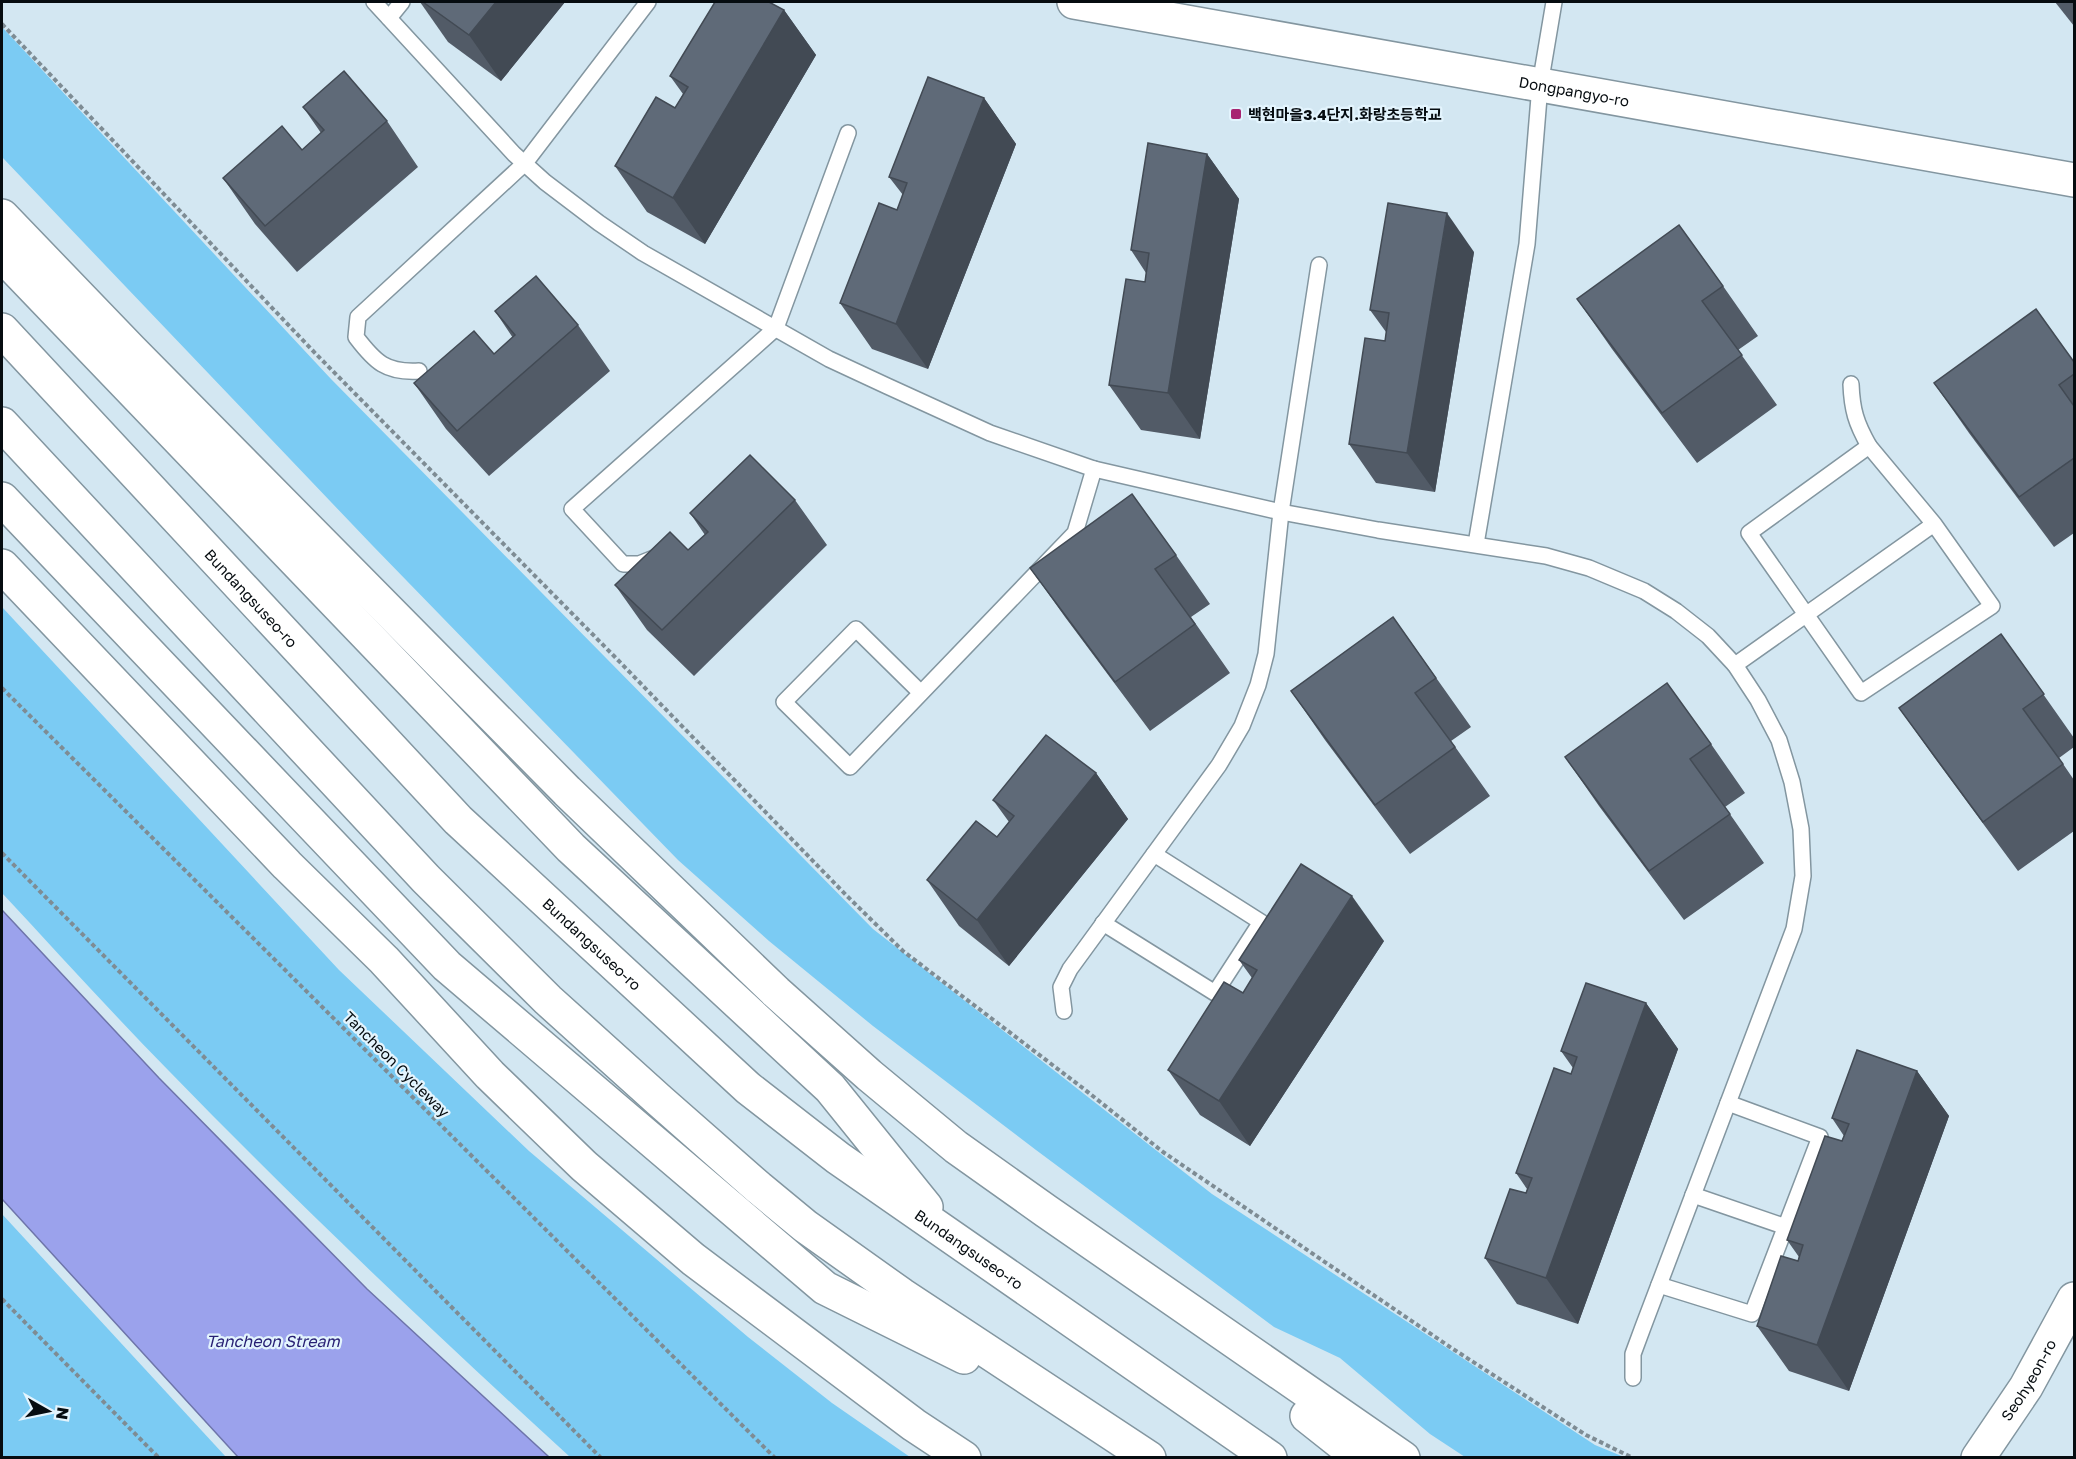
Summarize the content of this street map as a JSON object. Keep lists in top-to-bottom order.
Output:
{
  "streets": {
    "main road": ["Dongpangyo-ro", "Bundangsuseo-ro", "Seohyeon-ro"],
    "path": ["Tancheon Cycleway"]
  },
  "water": ["Tancheon Stream"],
  "places": {
    "transit": ["백현마을3.4단지.화랑초등학교"]
  },
  "north": "right"
}
